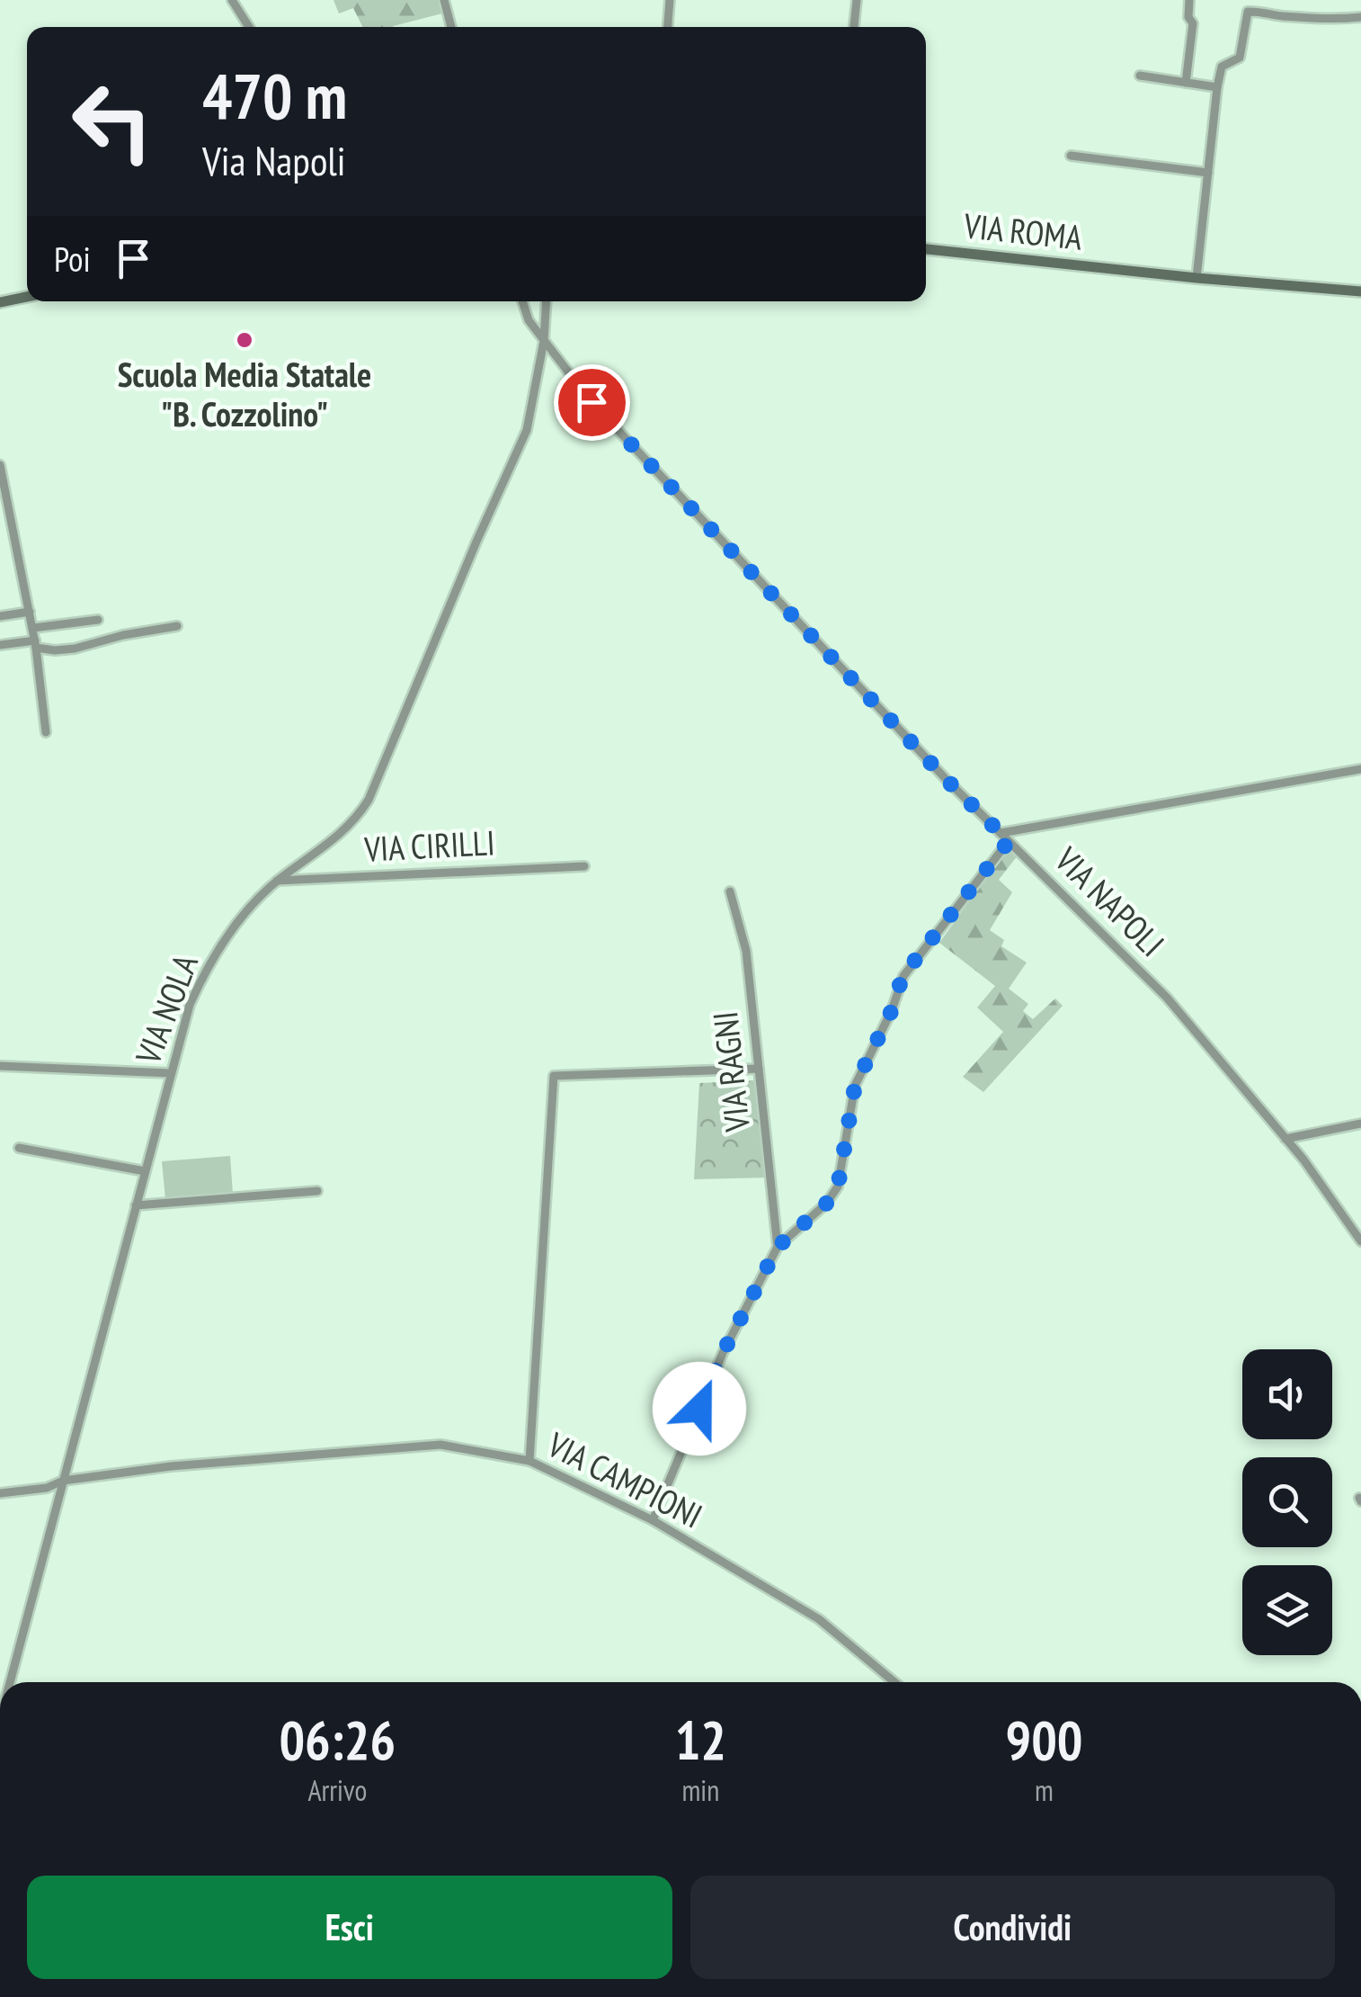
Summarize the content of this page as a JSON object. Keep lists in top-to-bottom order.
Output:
{
  "streets": {
    "main road": ["VIA ROMA"],
    "street": [
      "VIA CIRILLI",
      "VIA NAPOLI",
      "VIA NOLA",
      "VIA RAGNI",
      "VIA CAMPIONI"
    ]
  },
  "crossings": [
    ["VIA CIRILLI", "VIA NOLA"],
    ["VIA NAPOLI", "VIA NOLA"],
    ["VIA NOLA", "VIA CAMPIONI"]
  ],
  "places": ["Scuola Media Statale \"B. Cozzolino\""],
  "page": {
    "turn": ["470 m", "Via Napoli"],
    "then": "Poi",
    "eta": [
      "06:26",
      "Arrivo",
      "12",
      "min",
      "900",
      "m"
    ],
    "buttons": ["Esci", "Condividi"]
  }
}
